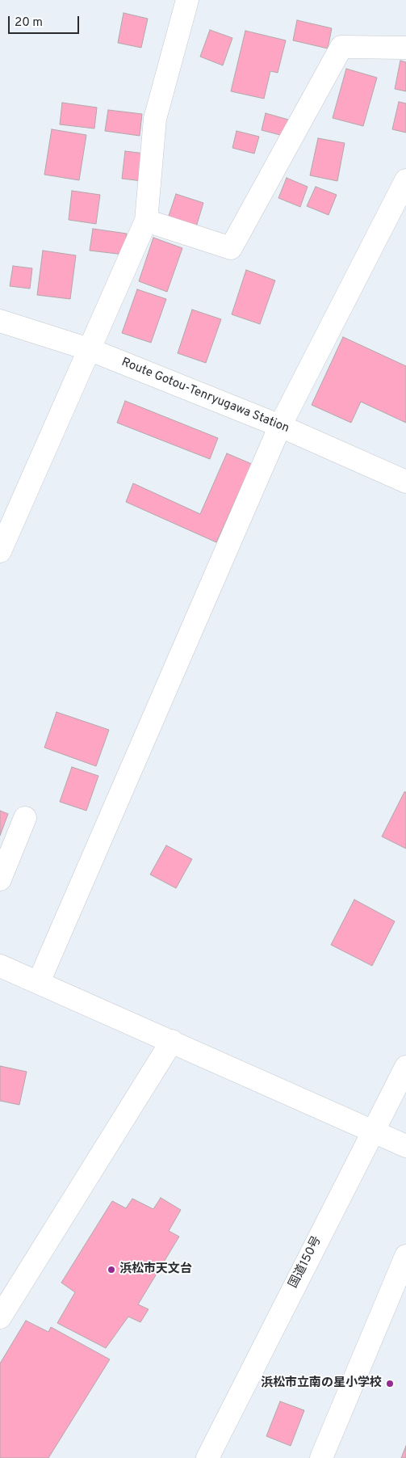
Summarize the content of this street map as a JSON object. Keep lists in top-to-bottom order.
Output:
{
  "streets": {
    "main road": ["Route Gotou-Tenryugawa Station", "国道150号"]
  },
  "places": ["浜松市天文台", "浜松市立南の星小学校"],
  "scale_bar": "20 m"
}
